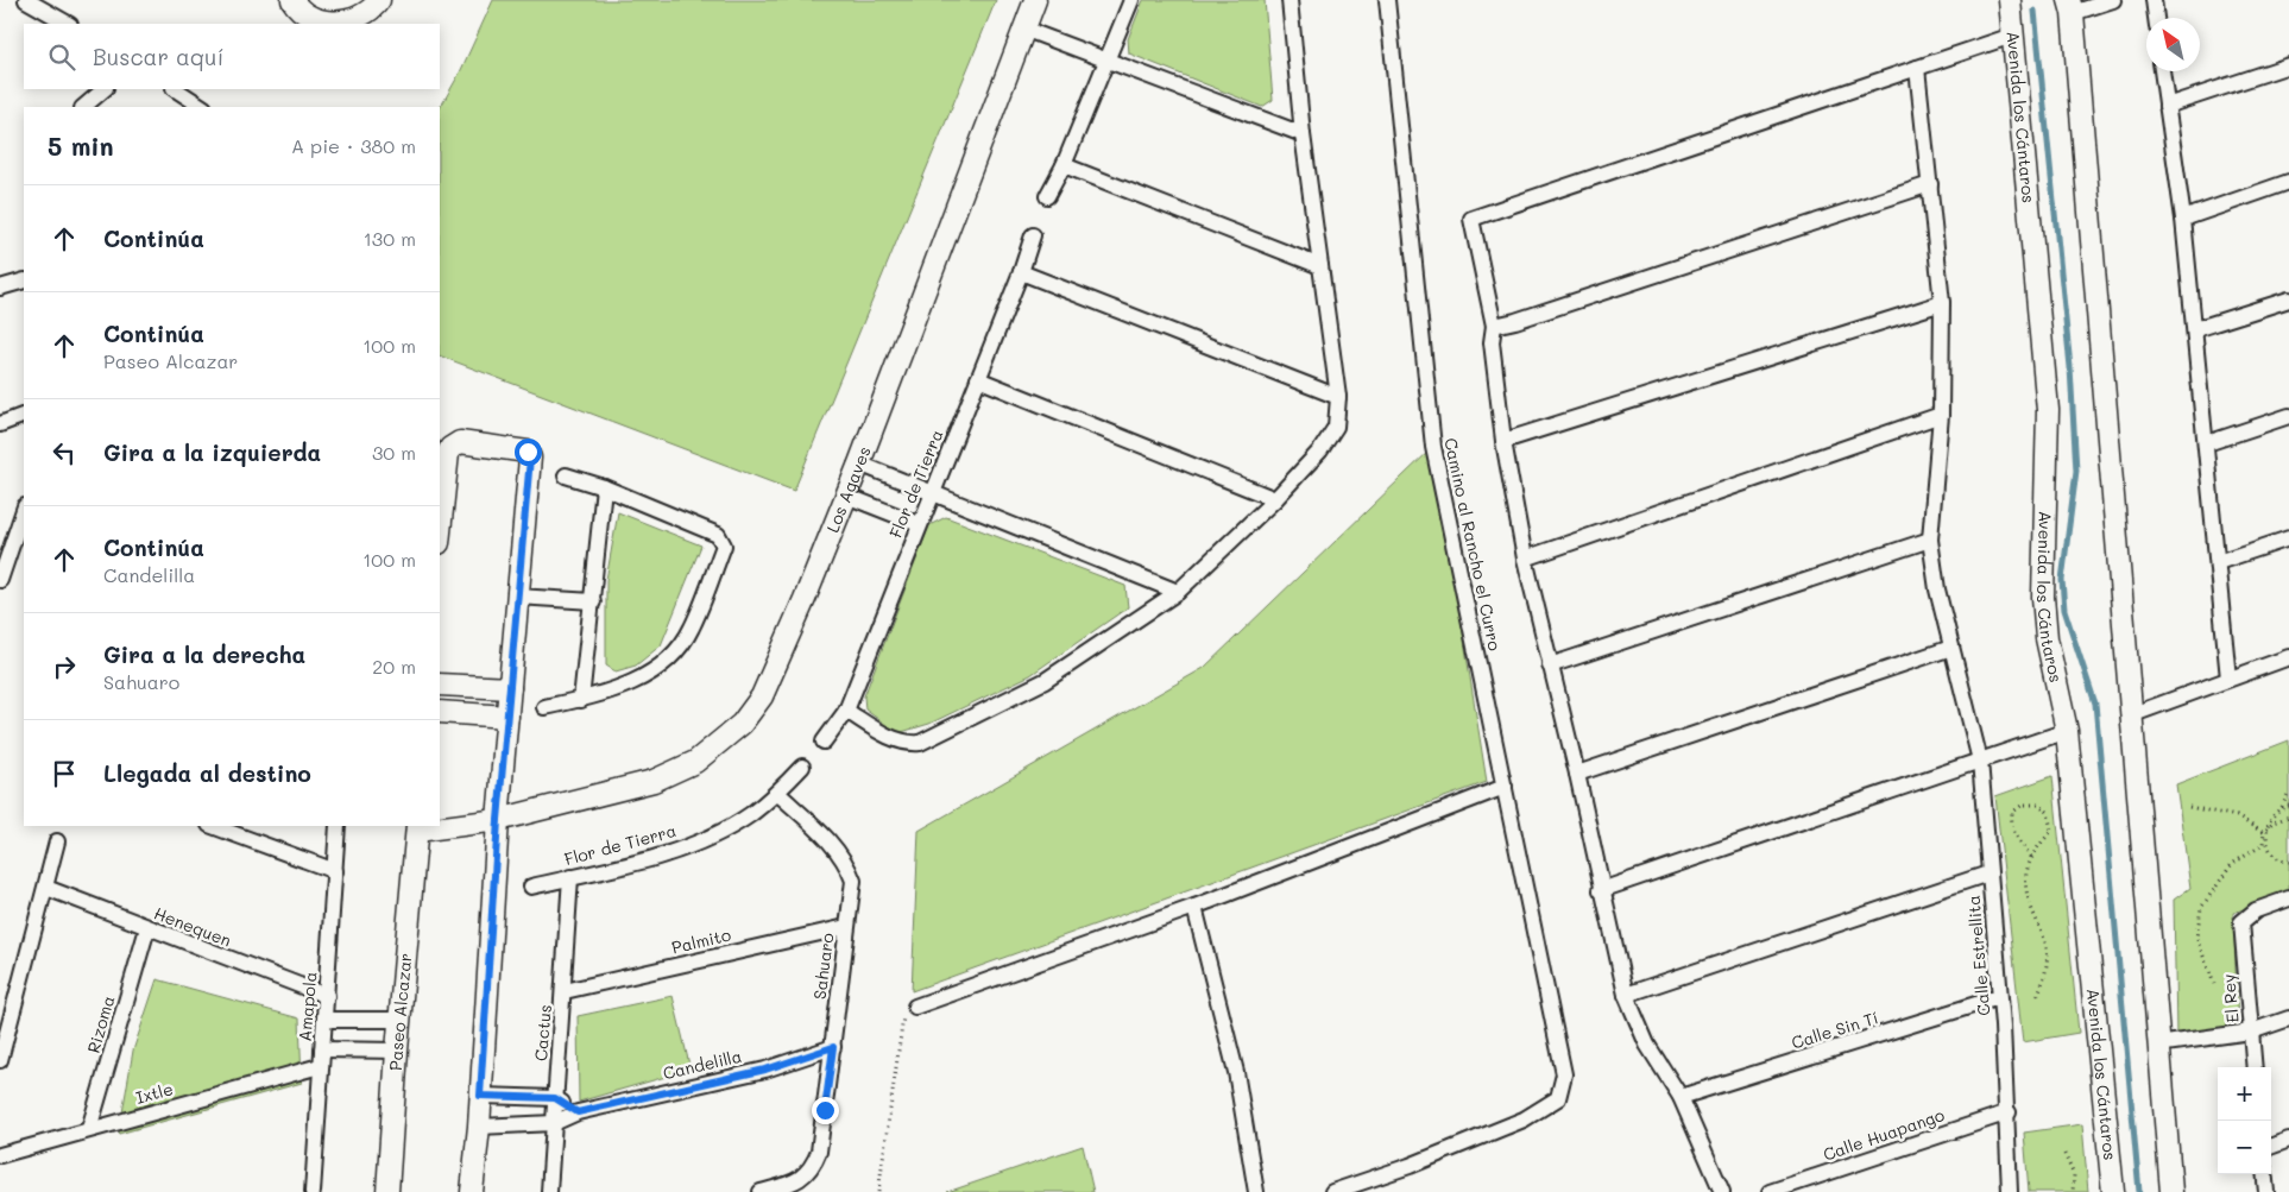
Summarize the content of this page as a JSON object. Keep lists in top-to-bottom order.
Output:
{
  "streets": {
    "street": [
      "Avenida los Cántaros",
      "Flor de Tierra",
      "Los Agaves",
      "Camino al Rancho el Curro",
      "Henequen",
      "Palmito",
      "Calle Estrellita",
      "Sahuaro",
      "El Rey",
      "Amapola",
      "Paseo Alcazar",
      "Rizoma",
      "Calle Sin Tí",
      "Cactus",
      "Candelilla",
      "Ixtle",
      "Calle Huapango"
    ]
  },
  "crossings": [
    ["Flor de Tierra", "Sahuaro"],
    ["Flor de Tierra", "Cactus"],
    ["Henequen", "Amapola"],
    ["Henequen", "Rizoma"],
    ["Palmito", "Sahuaro"],
    ["Palmito", "Cactus"],
    ["Calle Estrellita", "Calle Sin Tí"],
    ["Calle Estrellita", "Calle Huapango"],
    ["Sahuaro", "Candelilla"],
    ["Amapola", "Ixtle"],
    ["Rizoma", "Ixtle"],
    ["Cactus", "Candelilla"]
  ],
  "north": "top left",
  "page": {
    "search": "Buscar aquí",
    "heading": ["5 min", "A pie · 380 m"],
    "list": [
      ["Continúa", "130 m"],
      ["Continúa", "Paseo Alcazar", "100 m"],
      ["Gira a la izquierda", "30 m"],
      ["Continúa", "Candelilla", "100 m"],
      ["Gira a la derecha", "Sahuaro", "20 m"],
      "Llegada al destino"
    ],
    "map_buttons": ["+", "−"]
  }
}
